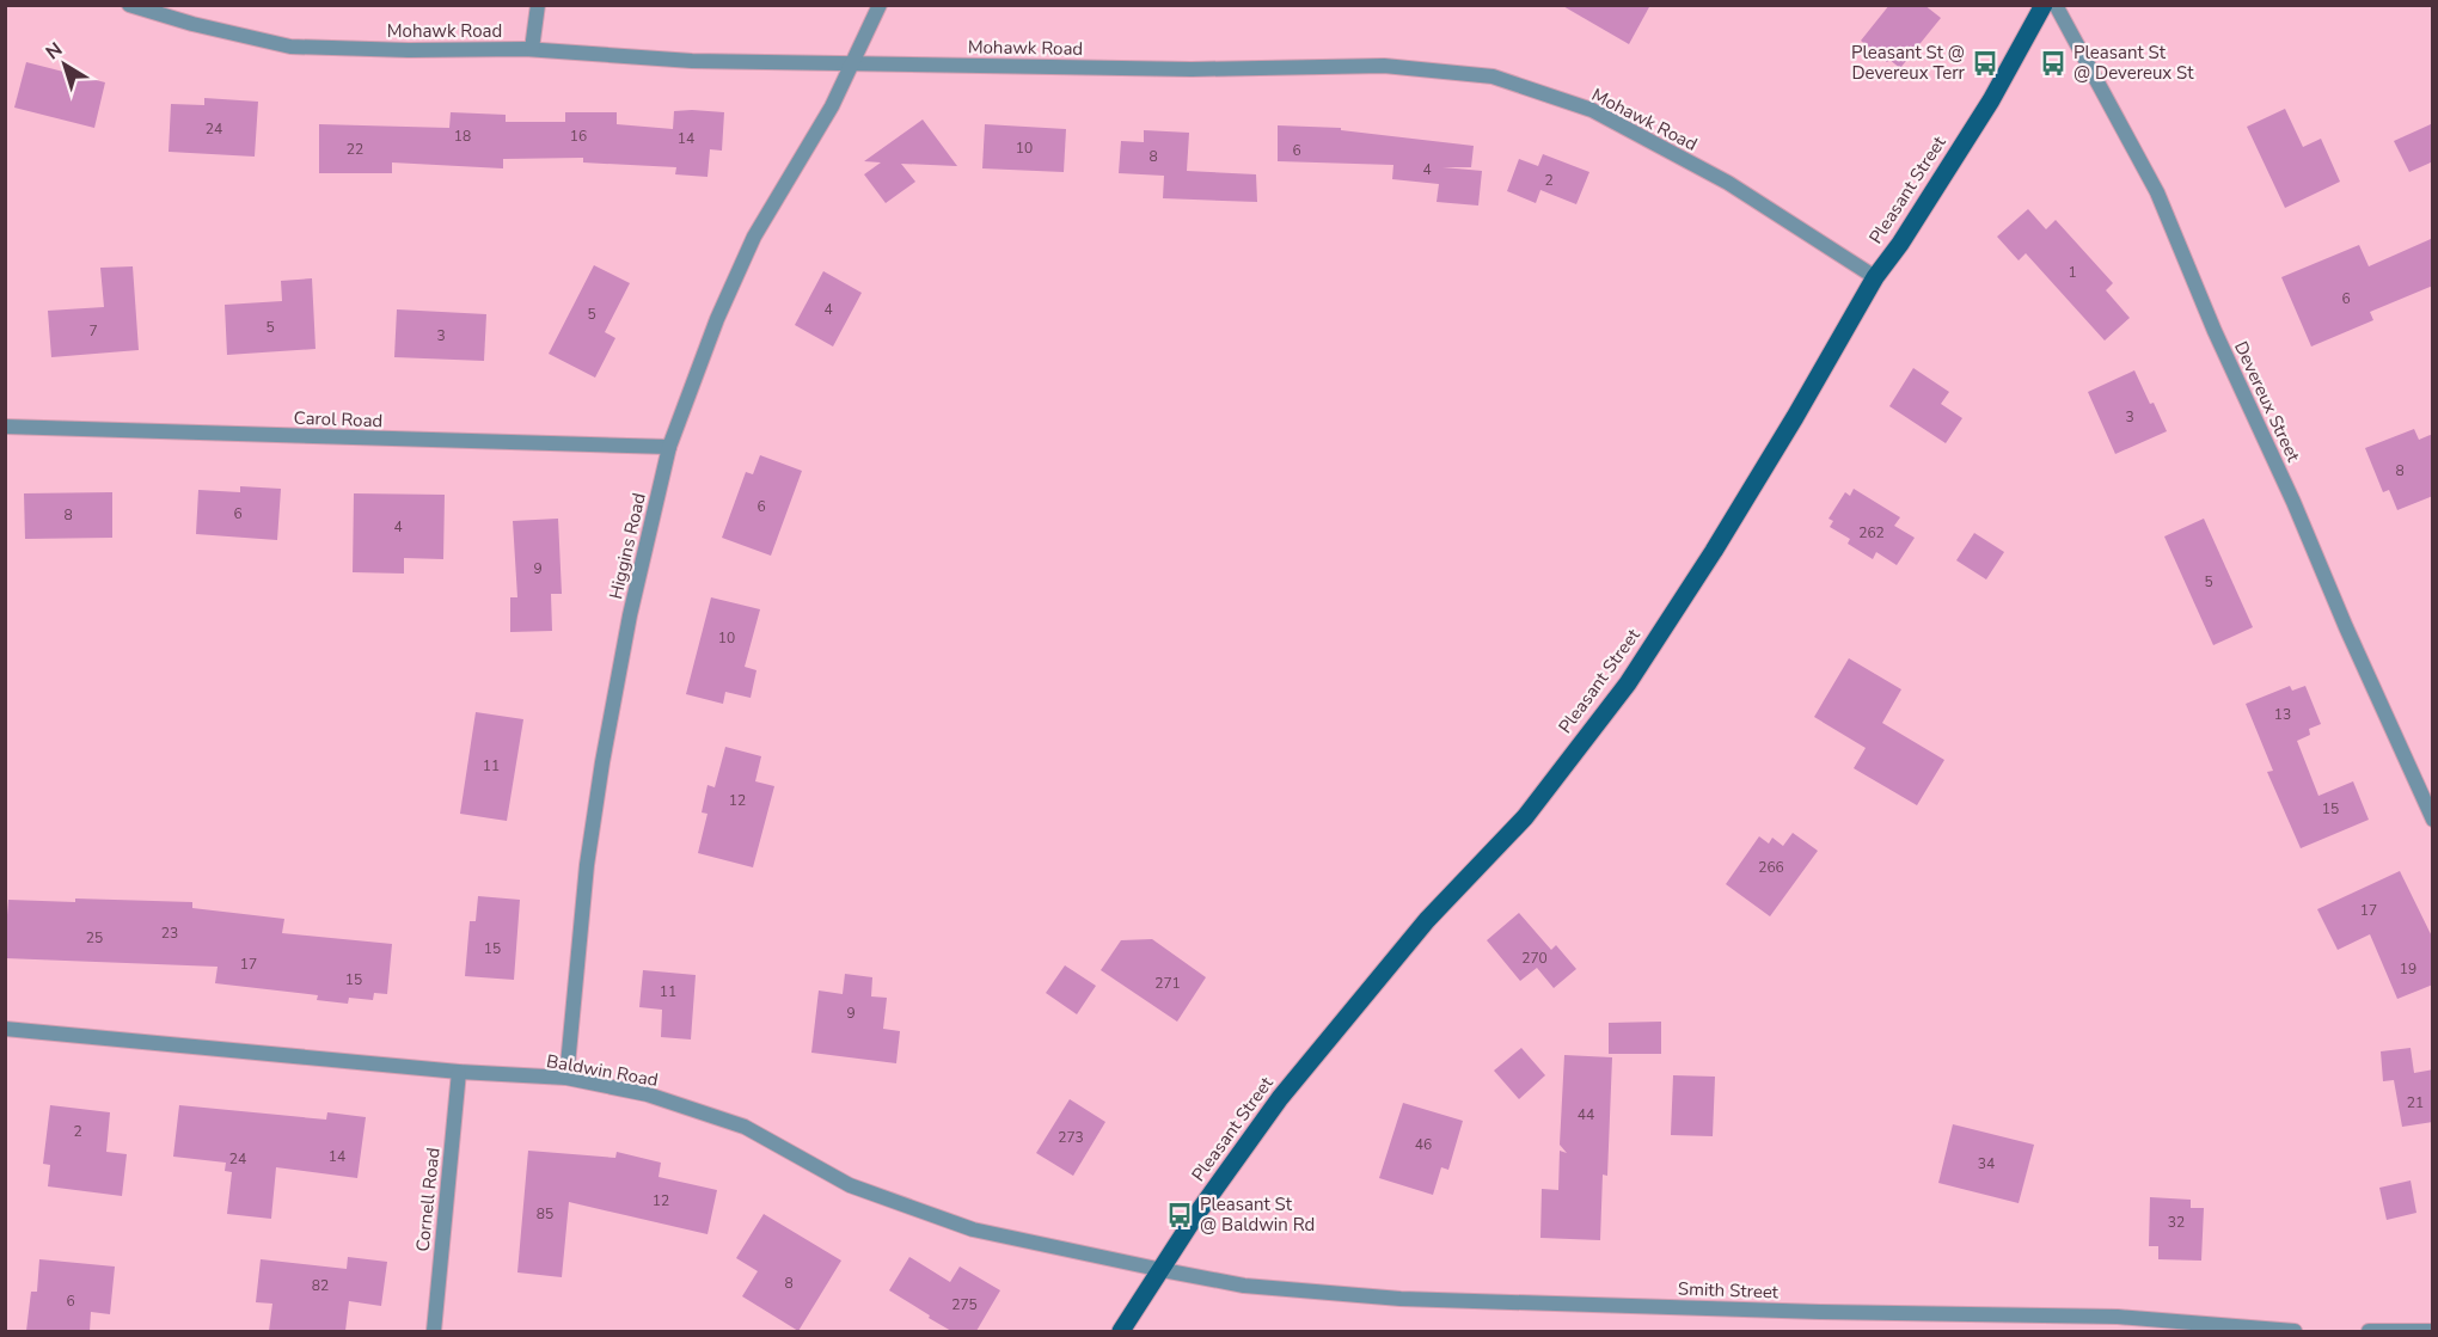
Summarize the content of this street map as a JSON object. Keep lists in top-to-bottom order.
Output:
{
  "streets": {
    "main road": ["Pleasant Street"],
    "street": [
      "Mohawk Road",
      "Devereux Street",
      "Carol Road",
      "Higgins Road",
      "Baldwin Road",
      "Cornell Road",
      "Smith Street"
    ]
  },
  "crossings": [
    ["Mohawk Road", "Pleasant Street"],
    ["Mohawk Road", "Higgins Road"],
    ["Pleasant Street", "Baldwin Road"],
    ["Pleasant Street", "Smith Street"],
    ["Carol Road", "Higgins Road"],
    ["Higgins Road", "Baldwin Road"],
    ["Baldwin Road", "Cornell Road"],
    ["Baldwin Road", "Smith Street"]
  ],
  "places": {
    "bus stop": ["Pleasant St @ Devereux Terr", "Pleasant St @ Devereux St", "Pleasant St @ Baldwin Rd"]
  },
  "house_numbers": [
    "24",
    "18",
    "16",
    "14",
    "10",
    "22",
    "6",
    "8",
    "4",
    "2",
    "1",
    "6",
    "4",
    "5",
    "5",
    "7",
    "3",
    "3",
    "8",
    "6",
    "6",
    "8",
    "4",
    "262",
    "9",
    "5",
    "10",
    "13",
    "11",
    "12",
    "15",
    "266",
    "17",
    "23",
    "25",
    "15",
    "270",
    "17",
    "19",
    "15",
    "271",
    "11",
    "9",
    "21",
    "44",
    "2",
    "273",
    "46",
    "14",
    "24",
    "34",
    "12",
    "85",
    "32",
    "8",
    "82",
    "6",
    "275"
  ],
  "north": "top left"
}
